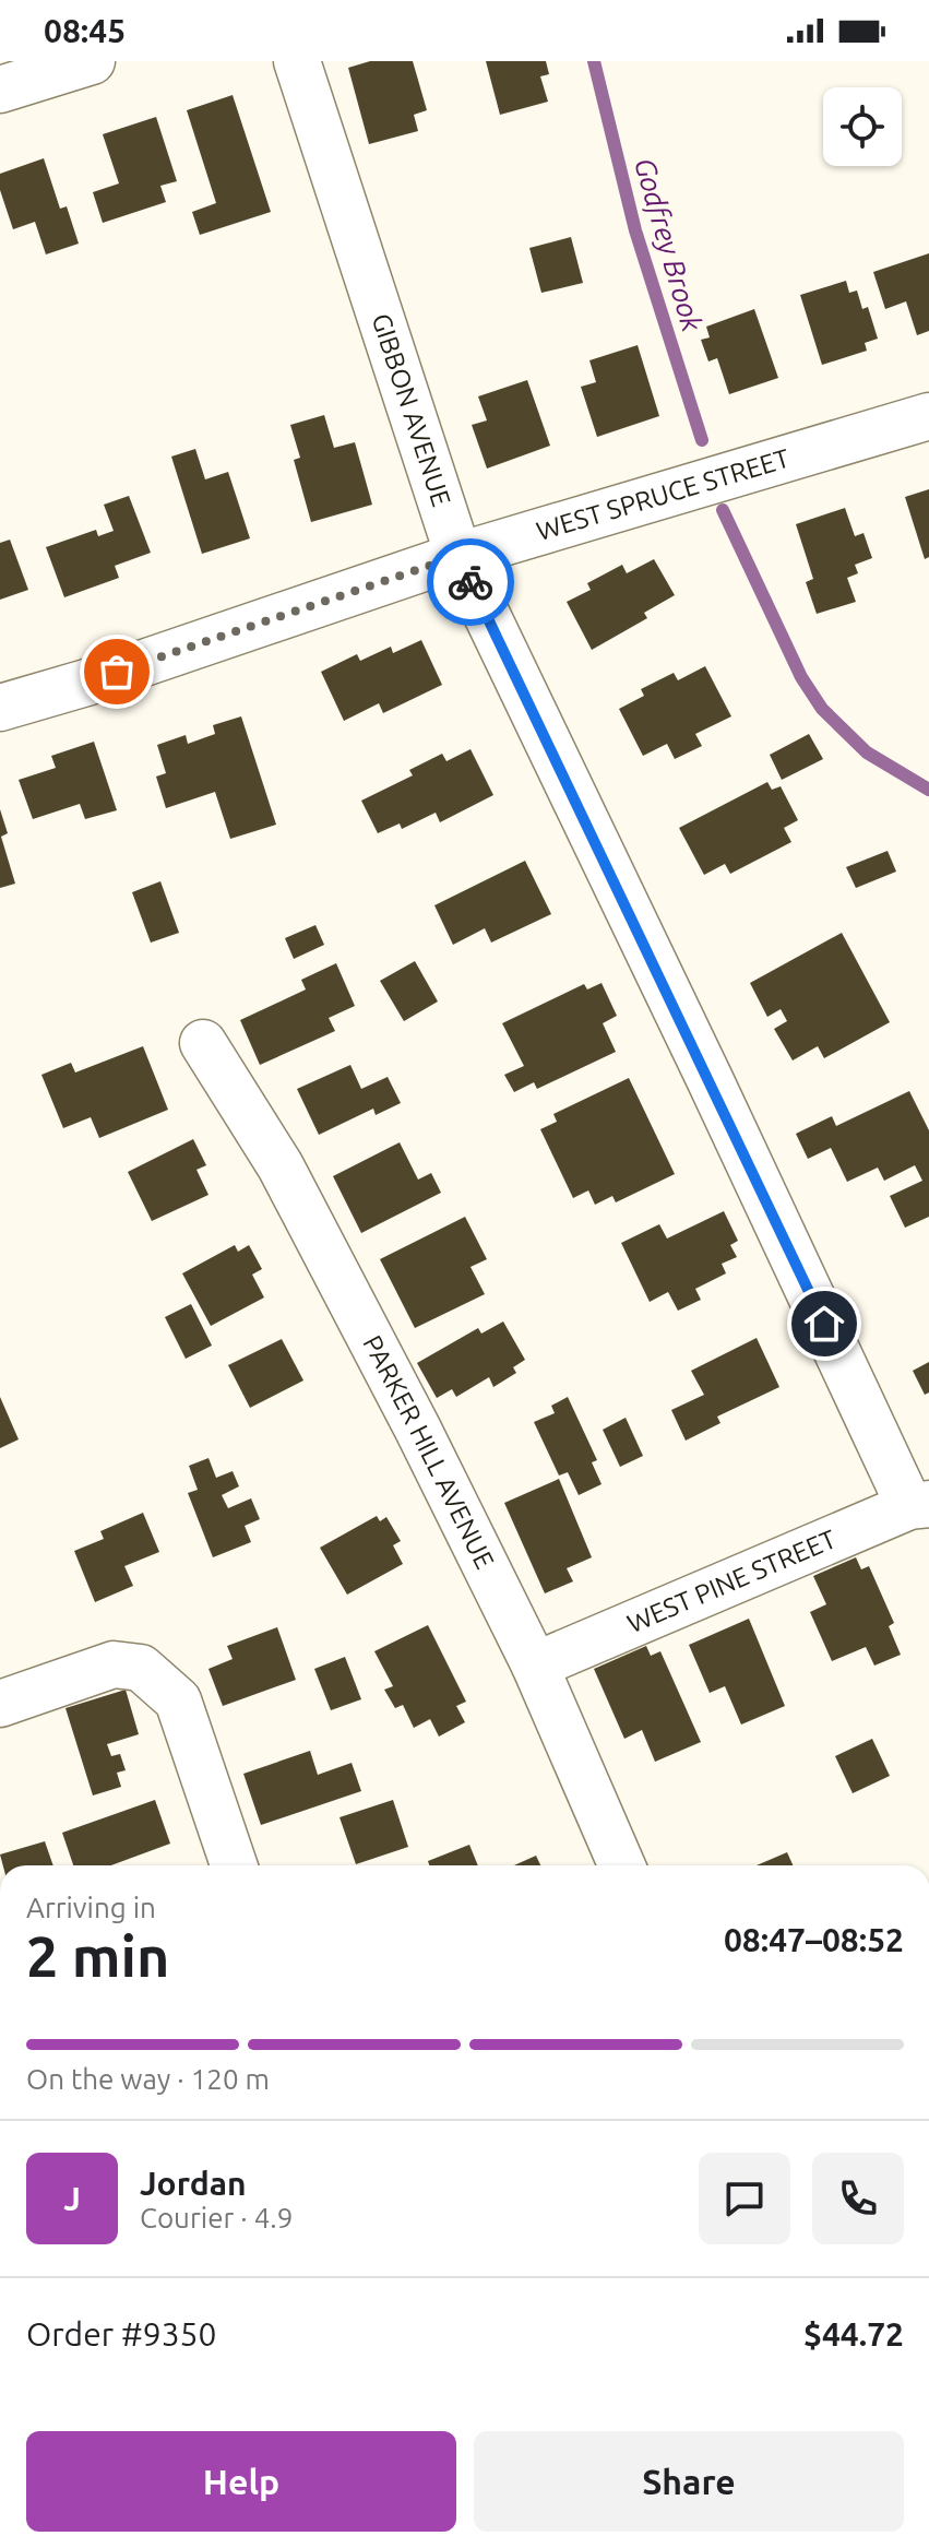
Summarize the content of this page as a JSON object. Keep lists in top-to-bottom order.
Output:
{
  "streets": {
    "street": [
      "GIBBON AVENUE",
      "WEST SPRUCE STREET",
      "PARKER HILL AVENUE",
      "WEST PINE STREET"
    ]
  },
  "crossings": [
    ["GIBBON AVENUE", "WEST SPRUCE STREET"],
    ["GIBBON AVENUE", "WEST PINE STREET"],
    ["PARKER HILL AVENUE", "WEST PINE STREET"]
  ],
  "water": ["Godfrey Brook"],
  "page": {
    "status": "08:45",
    "heading": ["2 min", "Arriving in", "08:47–08:52"],
    "panel": [
      "Jordan",
      "Courier · 4.9",
      "Order #9350",
      "$44.72"
    ],
    "bar": "On the way · 120 m",
    "round": "J",
    "buttons": ["Help", "Share"]
  }
}
